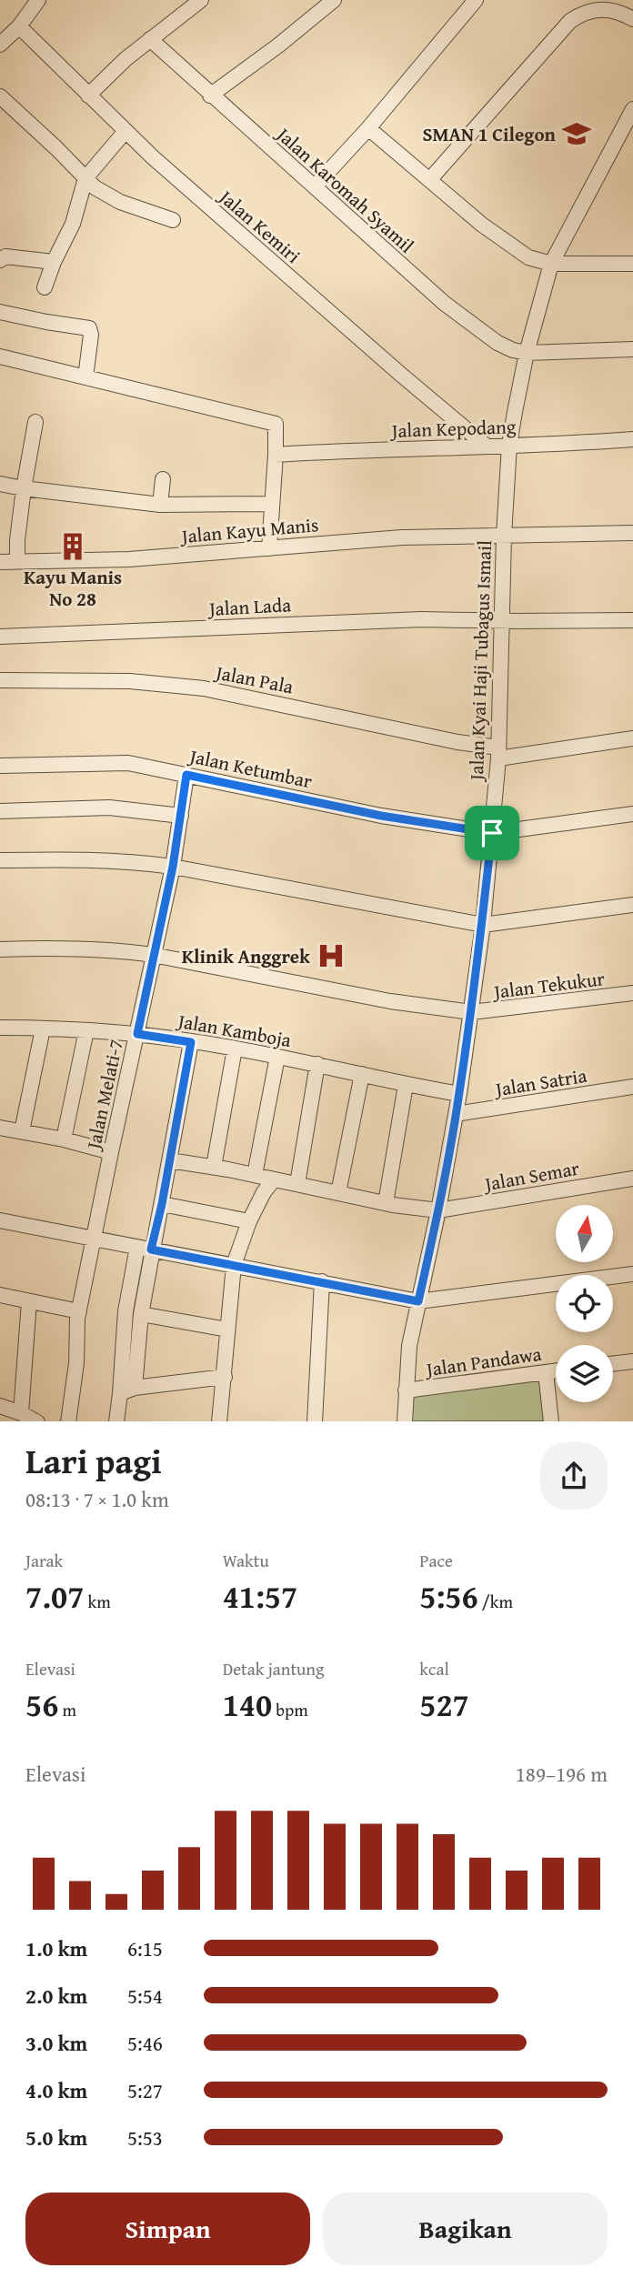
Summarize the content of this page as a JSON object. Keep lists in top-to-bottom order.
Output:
{
  "streets": {
    "street": [
      "Jalan Karomah Syamil",
      "Jalan Kemiri",
      "Jalan Kepodang",
      "Jalan Kayu Manis",
      "Jalan Lada",
      "Jalan Kyai Haji Tubagus Ismail",
      "Jalan Pala",
      "Jalan Ketumbar",
      "Jalan Tekukur",
      "Jalan Kamboja",
      "Jalan Satria",
      "Jalan Melati-7",
      "Jalan Semar",
      "Jalan Pandawa"
    ]
  },
  "crossings": [
    ["Jalan Karomah Syamil", "Jalan Kyai Haji Tubagus Ismail"],
    ["Jalan Kemiri", "Jalan Kepodang"],
    ["Jalan Kepodang", "Jalan Kyai Haji Tubagus Ismail"],
    ["Jalan Kayu Manis", "Jalan Kyai Haji Tubagus Ismail"],
    ["Jalan Lada", "Jalan Kyai Haji Tubagus Ismail"],
    ["Jalan Kyai Haji Tubagus Ismail", "Jalan Pala"],
    ["Jalan Kyai Haji Tubagus Ismail", "Jalan Ketumbar"],
    ["Jalan Kyai Haji Tubagus Ismail", "Jalan Tekukur"],
    ["Jalan Kyai Haji Tubagus Ismail", "Jalan Kamboja"],
    ["Jalan Kyai Haji Tubagus Ismail", "Jalan Satria"],
    ["Jalan Kyai Haji Tubagus Ismail", "Jalan Semar"],
    ["Jalan Kyai Haji Tubagus Ismail", "Jalan Pandawa"],
    ["Jalan Ketumbar", "Jalan Melati-7"],
    ["Jalan Tekukur", "Jalan Melati-7"],
    ["Jalan Kamboja", "Jalan Melati-7"]
  ],
  "places": {
    "school or university": ["SMAN 1 Cilegon"],
    "building": ["Kayu Manis No 28"],
    "hospital": ["Klinik Anggrek"]
  },
  "north": "top",
  "page": {
    "heading": ["Lari pagi", "08:13 · 7 × 1.0 km"],
    "stats": [
      ["Jarak", "7.07 km"],
      ["Waktu", "41:57"],
      ["Pace", "5:56 /km"],
      ["Elevasi", "56 m"],
      ["Detak jantung", "140 bpm"],
      ["kcal", "527"]
    ],
    "chart": ["Elevasi", "189–196 m"],
    "list": [
      {
        "name": "1.0 km",
        "note": "6:15"
      },
      {
        "name": "2.0 km",
        "note": "5:54"
      },
      {
        "name": "3.0 km",
        "note": "5:46"
      },
      {
        "name": "4.0 km",
        "note": "5:27"
      },
      {
        "name": "5.0 km",
        "note": "5:53"
      }
    ],
    "buttons": ["Simpan", "Bagikan"]
  }
}
